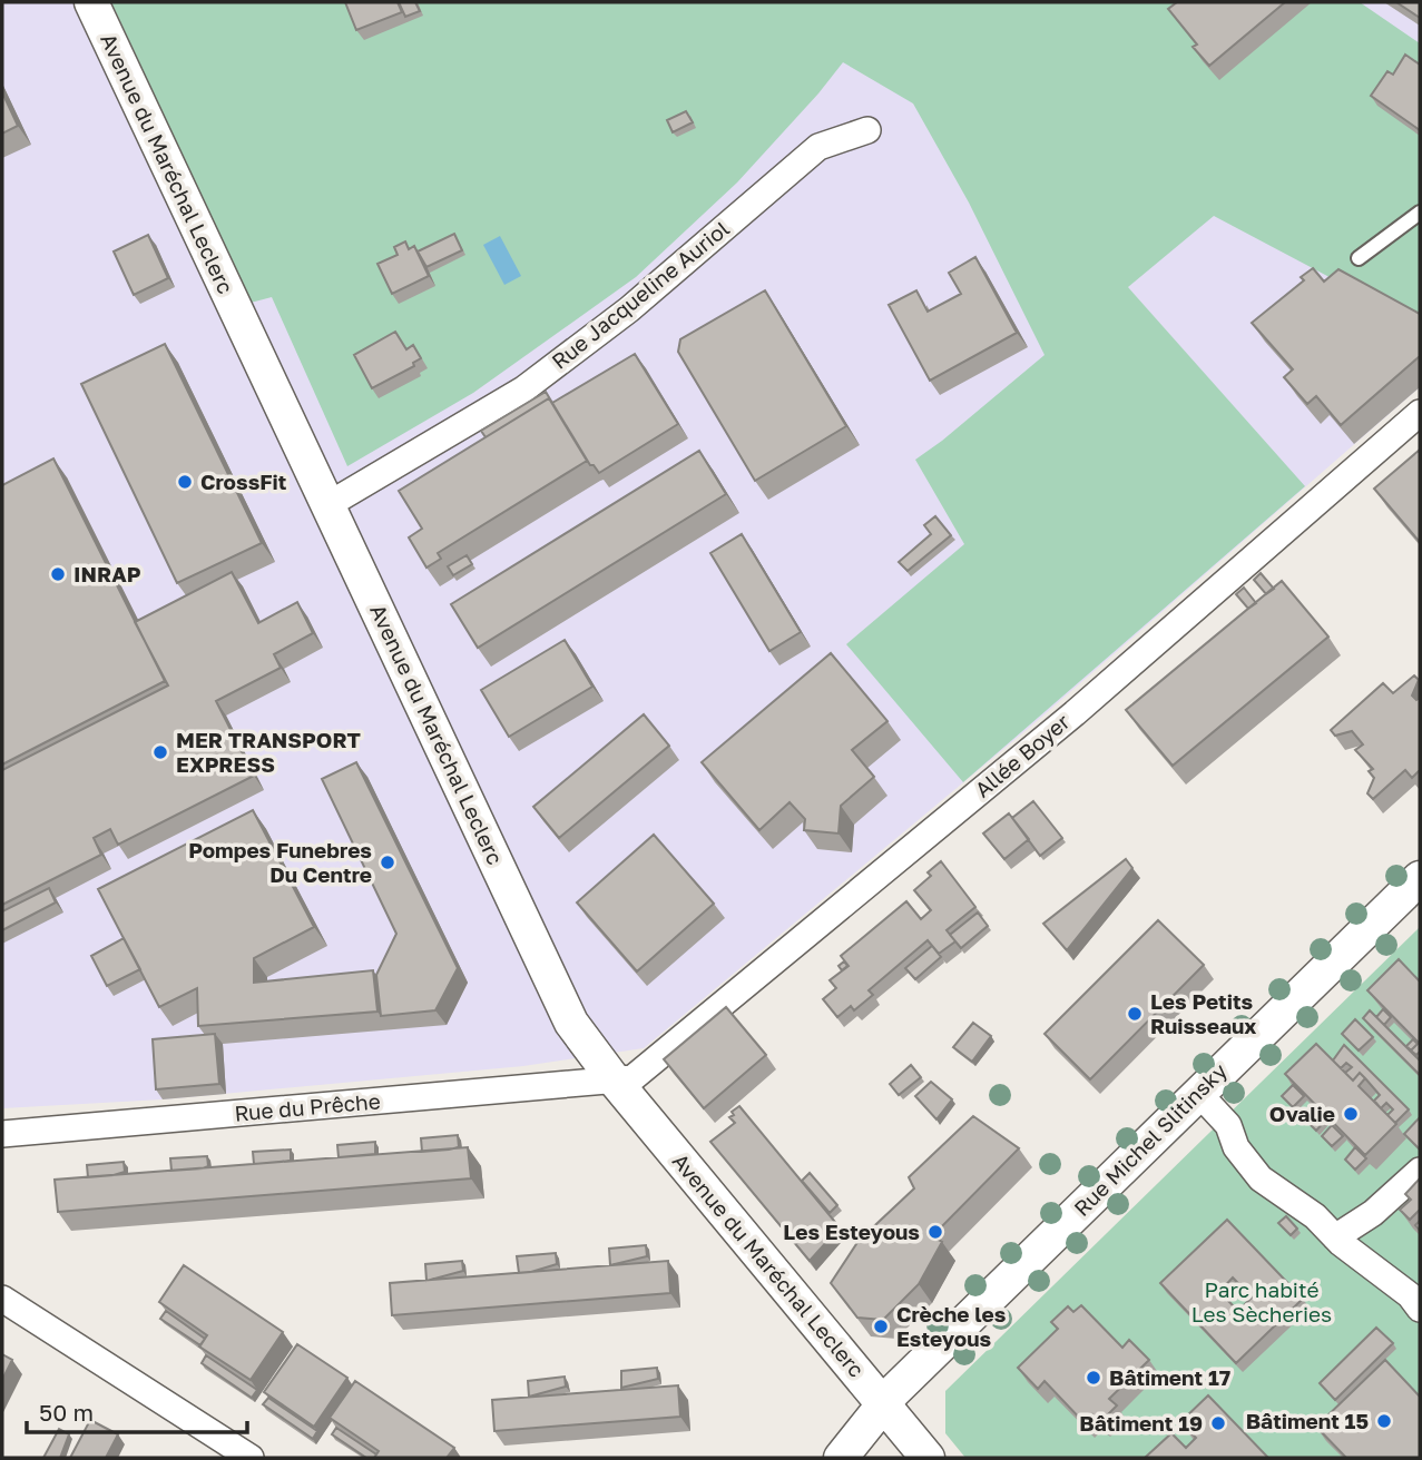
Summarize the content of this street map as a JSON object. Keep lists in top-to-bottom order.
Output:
{
  "streets": {
    "street": [
      "Avenue du Maréchal Leclerc",
      "Rue Jacqueline Auriol",
      "Allée Boyer",
      "Rue du Prêche",
      "Rue Michel Slitinsky"
    ]
  },
  "crossings": [
    ["Avenue du Maréchal Leclerc", "Rue Jacqueline Auriol"],
    ["Avenue du Maréchal Leclerc", "Allée Boyer"],
    ["Avenue du Maréchal Leclerc", "Rue du Prêche"],
    ["Avenue du Maréchal Leclerc", "Rue Michel Slitinsky"],
    ["Allée Boyer", "Rue du Prêche"]
  ],
  "parks": ["Parc habité Les Sècheries"],
  "places": [
    "CrossFit",
    "INRAP",
    "MER TRANSPORT EXPRESS",
    "Pompes Funebres Du Centre",
    "Les Petits Ruisseaux",
    "Ovalie",
    "Les Esteyous",
    "Crèche les Esteyous",
    "Bâtiment 17",
    "Bâtiment 15",
    "Bâtiment 19"
  ],
  "scale_bar": "50 m"
}
